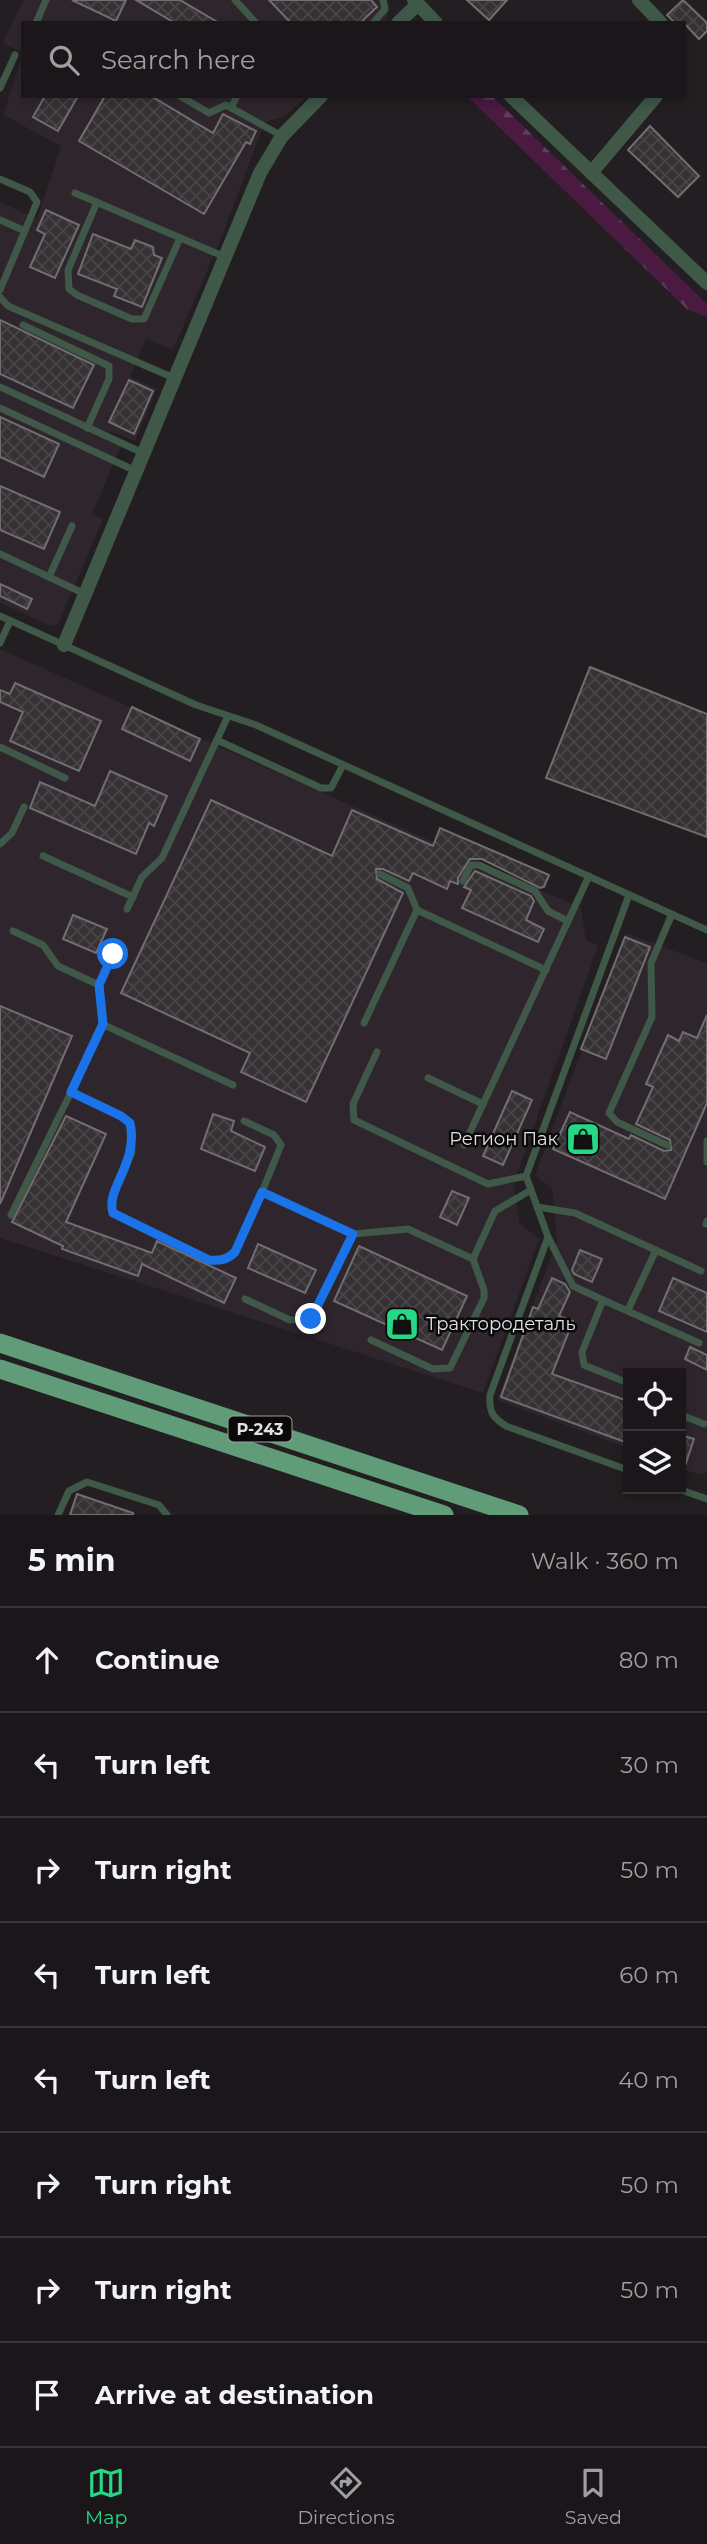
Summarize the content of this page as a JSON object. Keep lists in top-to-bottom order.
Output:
{
  "streets": {
    "highway": ["Р-243"]
  },
  "places": {
    "shop": ["Регион Пак", "Трактородеталь"]
  },
  "page": {
    "search": "Search here",
    "heading": ["5 min", "Walk · 360 m"],
    "list": [
      ["Continue", "80 m"],
      ["Turn left", "30 m"],
      ["Turn right", "50 m"],
      ["Turn left", "60 m"],
      ["Turn left", "40 m"],
      ["Turn right", "50 m"],
      ["Turn right", "50 m"],
      "Arrive at destination"
    ],
    "nav": ["Map", "Directions", "Saved"]
  }
}
